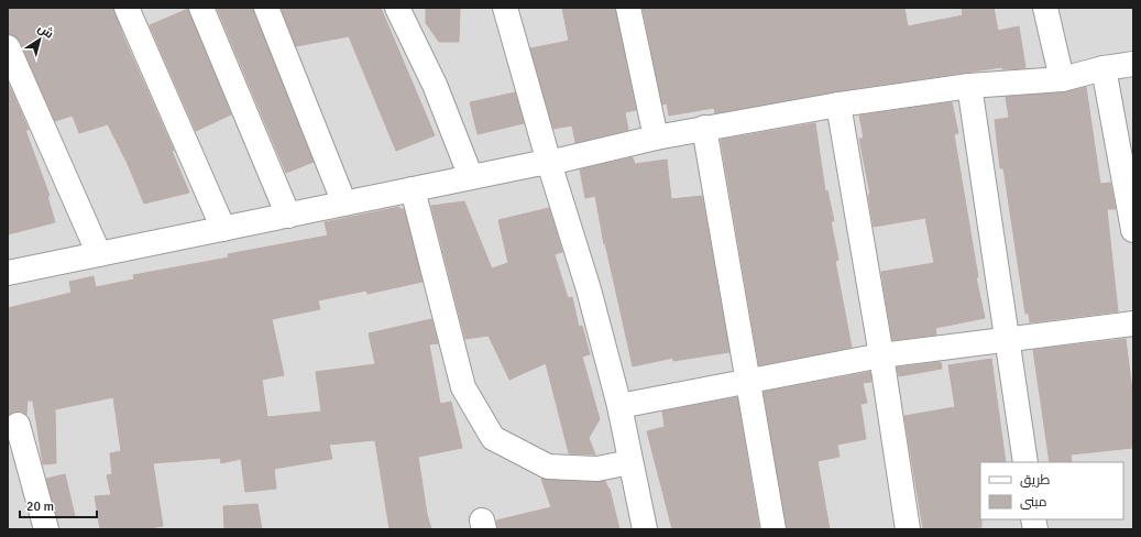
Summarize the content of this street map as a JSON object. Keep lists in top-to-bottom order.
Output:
{
  "legend": ["طريق", "مبنى"],
  "scale_bar": "20 m",
  "north": "top right"
}
